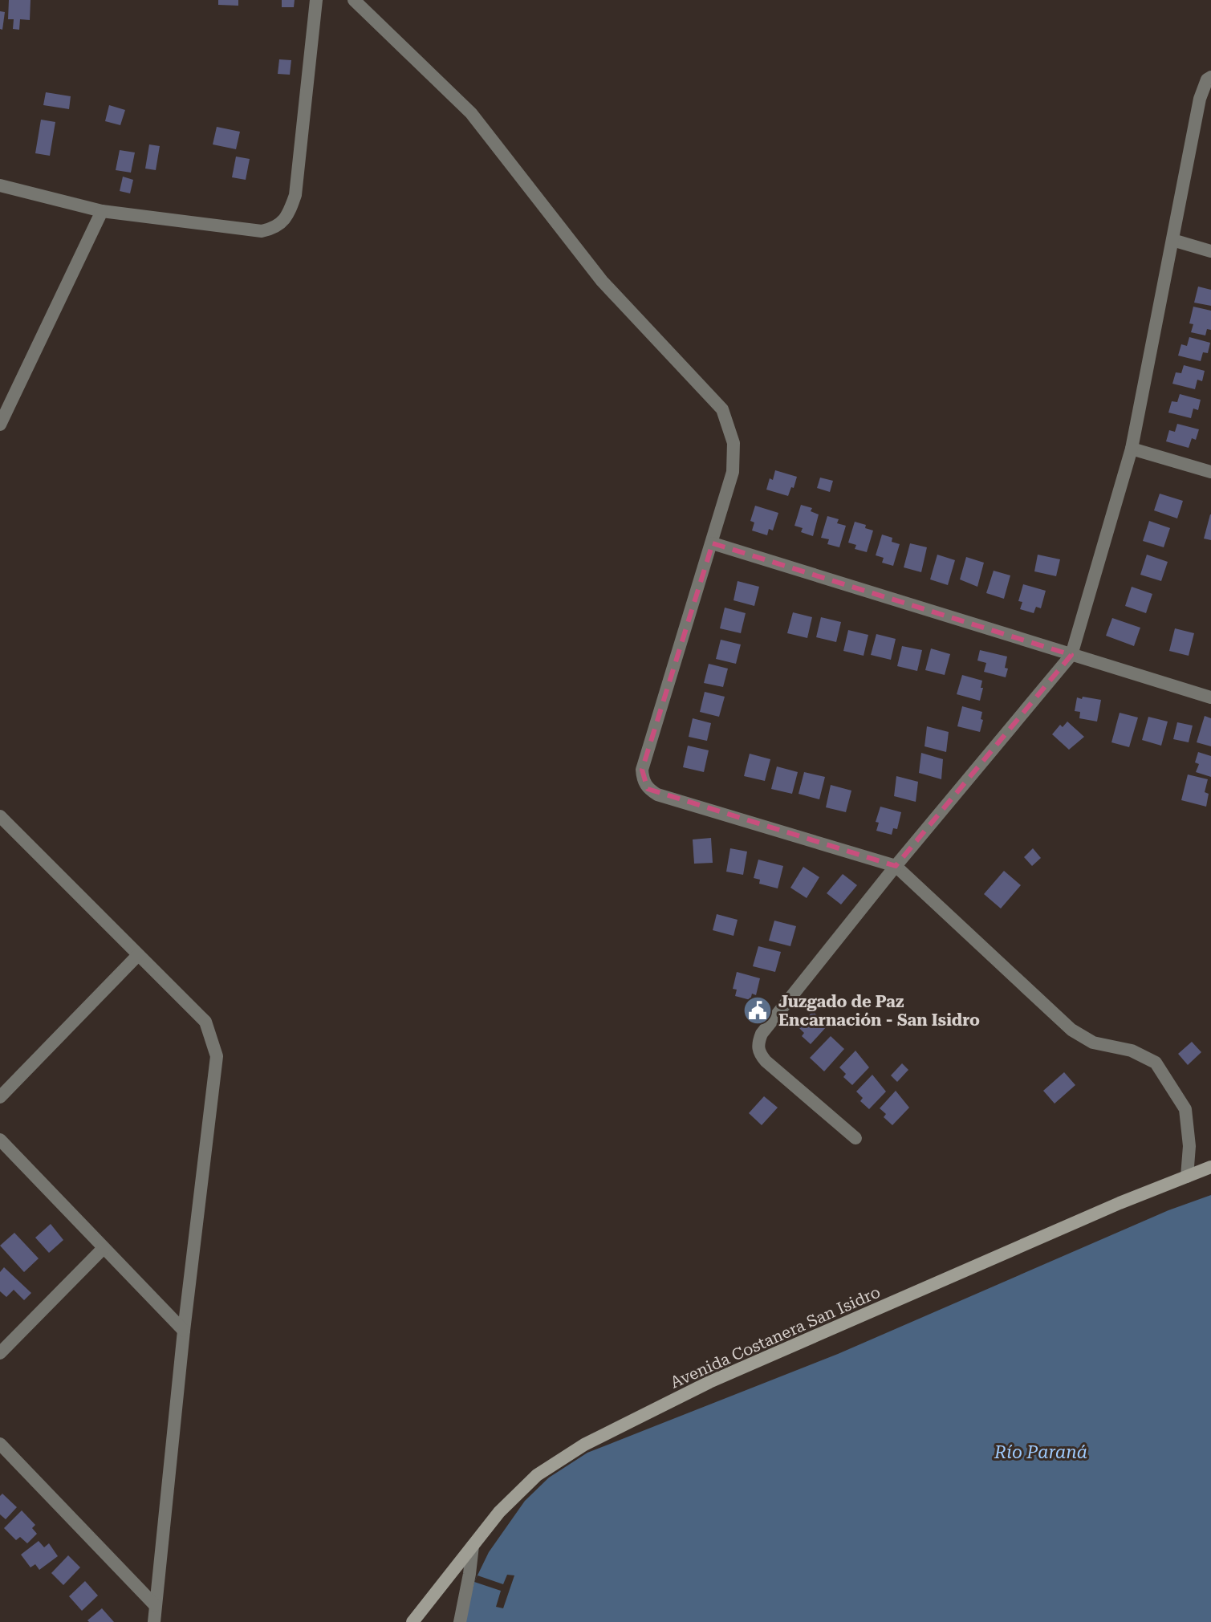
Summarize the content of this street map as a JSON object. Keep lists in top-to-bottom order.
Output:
{
  "streets": {
    "main road": ["Avenida Costanera San Isidro"]
  },
  "water": ["Río Paraná"],
  "places": {
    "public building": ["Juzgado de Paz Encarnación - San Isidro"]
  }
}
